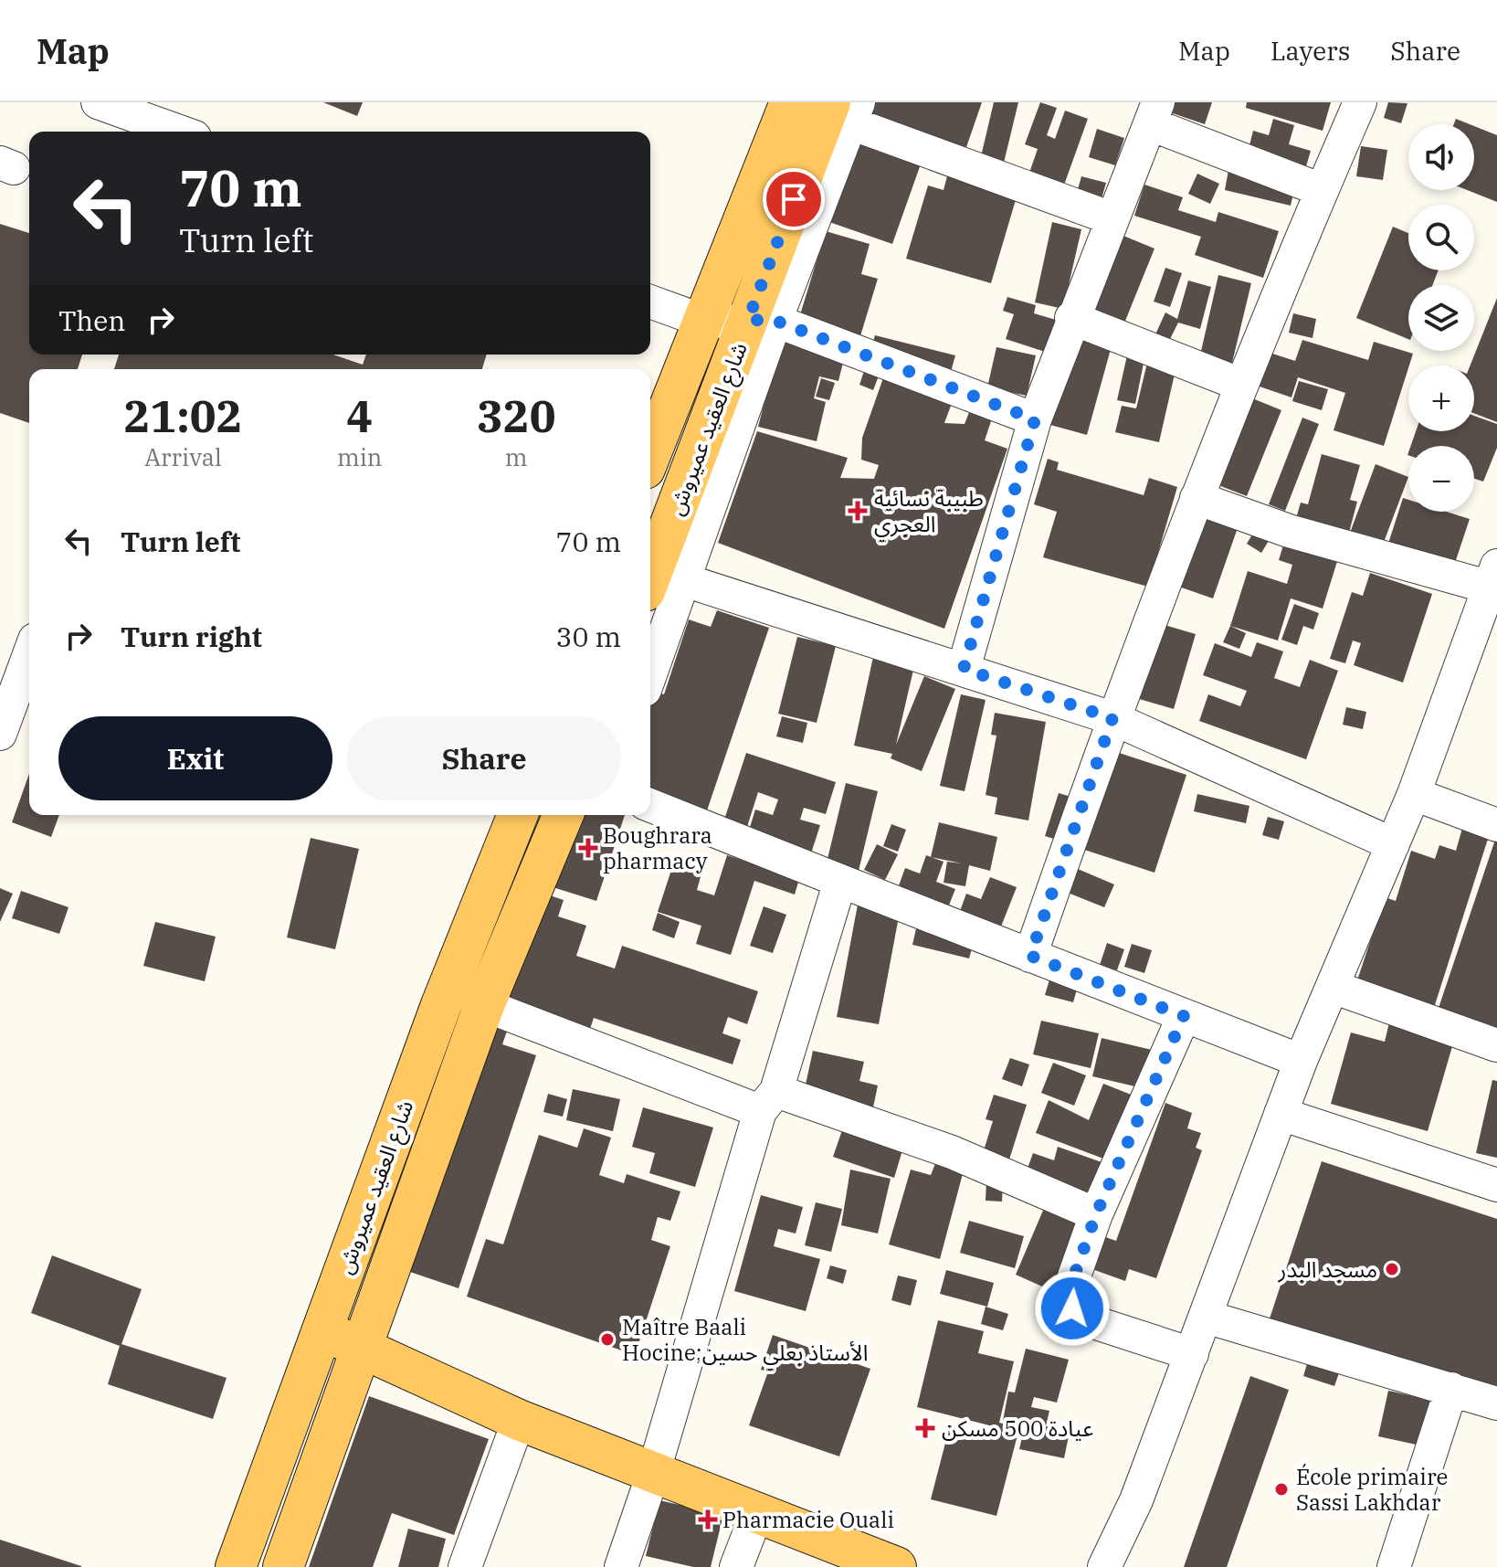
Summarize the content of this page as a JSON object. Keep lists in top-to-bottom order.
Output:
{
  "streets": {
    "main road": ["شارع العقيد عميروش"]
  },
  "places": {
    "health": [
      "طبيبة نسائية العجري",
      "Boughrara pharmacy",
      "عيادة 500 مسكن",
      "Pharmacie Ouali"
    ],
    "other": ["مسجد البدر", "Maître Baali Hocine;الأستاذ بعلي حسين", "École primaire Sassi Lakhdar"]
  },
  "page": {
    "header": "Map",
    "nav": ["Map", "Layers", "Share"],
    "map_buttons": ["+", "−"],
    "turn": ["70 m", "Turn left"],
    "then": "Then",
    "eta": [
      "21:02",
      "Arrival",
      "4",
      "min",
      "320",
      "m"
    ],
    "list": [
      {
        "name": "Turn left",
        "value": "70 m"
      },
      {
        "name": "Turn right",
        "value": "30 m"
      }
    ],
    "buttons": ["Exit", "Share"]
  }
}
